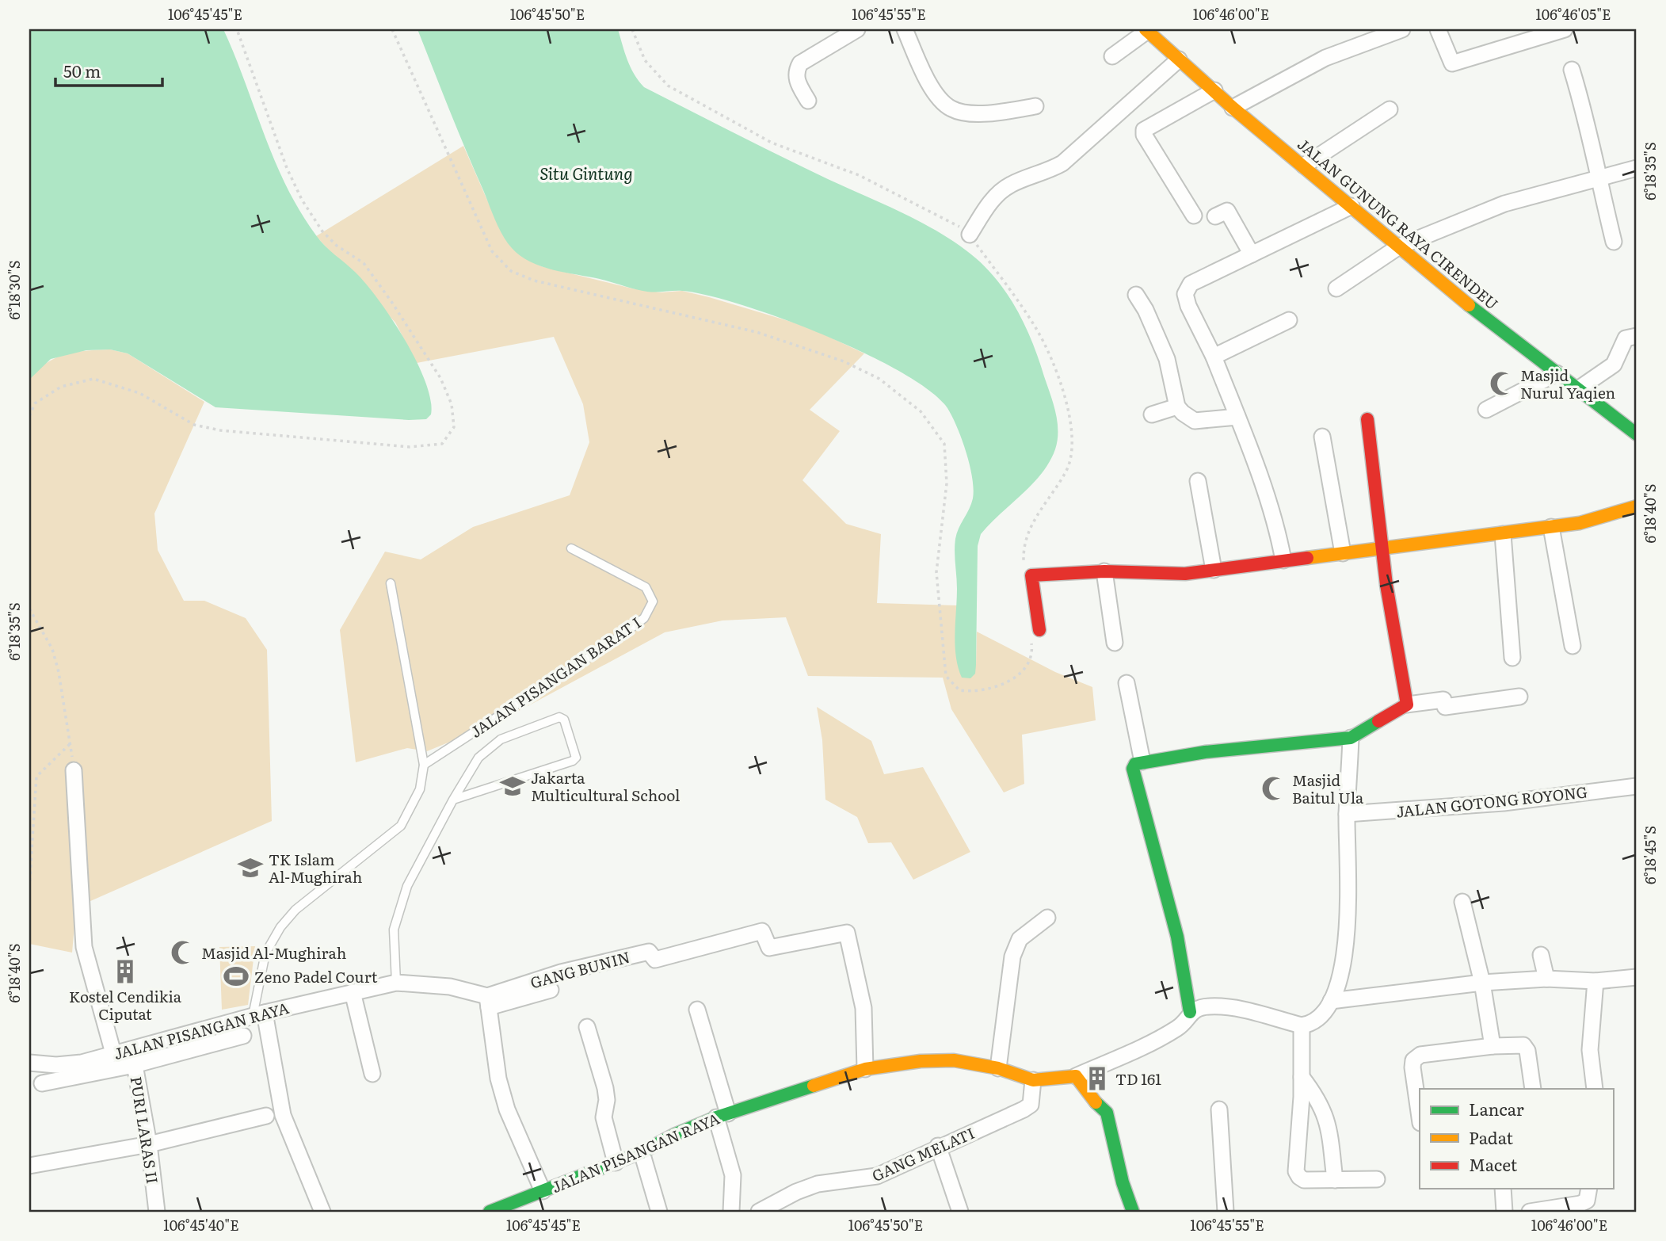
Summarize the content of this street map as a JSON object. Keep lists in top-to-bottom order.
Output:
{
  "streets": {
    "street": [
      "JALAN GUNUNG RAYA CIRENDEU",
      "JALAN GOTONG ROYONG",
      "GANG BUNIN",
      "JALAN PISANGAN RAYA",
      "PURI LARAS II",
      "GANG MELATI"
    ],
    "lane": ["JALAN PISANGAN BARAT I"]
  },
  "crossings": [
    ["GANG BUNIN", "JALAN PISANGAN RAYA"],
    ["JALAN PISANGAN RAYA", "PURI LARAS II"],
    ["JALAN PISANGAN RAYA", "GANG MELATI"]
  ],
  "water": ["Situ Gintung"],
  "places": {
    "mosque": ["Masjid Nurul Yaqien", "Masjid Baitul Ula", "Masjid Al-Mughirah"],
    "school or university": ["Jakarta Multicultural School", "TK Islam Al-Mughirah"],
    "building": ["Kostel Cendikia Ciputat", "TD 161"],
    "sports": ["Zeno Padel Court"]
  },
  "legend": ["Lancar", "Padat", "Macet"],
  "scale_bar": "50 m",
  "coordinates": [
    "106°45'45\"E",
    "106°45'50\"E",
    "106°45'55\"E",
    "106°46'00\"E",
    "106°46'05\"E",
    "6°18'35\"S",
    "6°18'30\"S",
    "6°18'40\"S",
    "6°18'45\"S",
    "106°45'40\"E"
  ]
}
